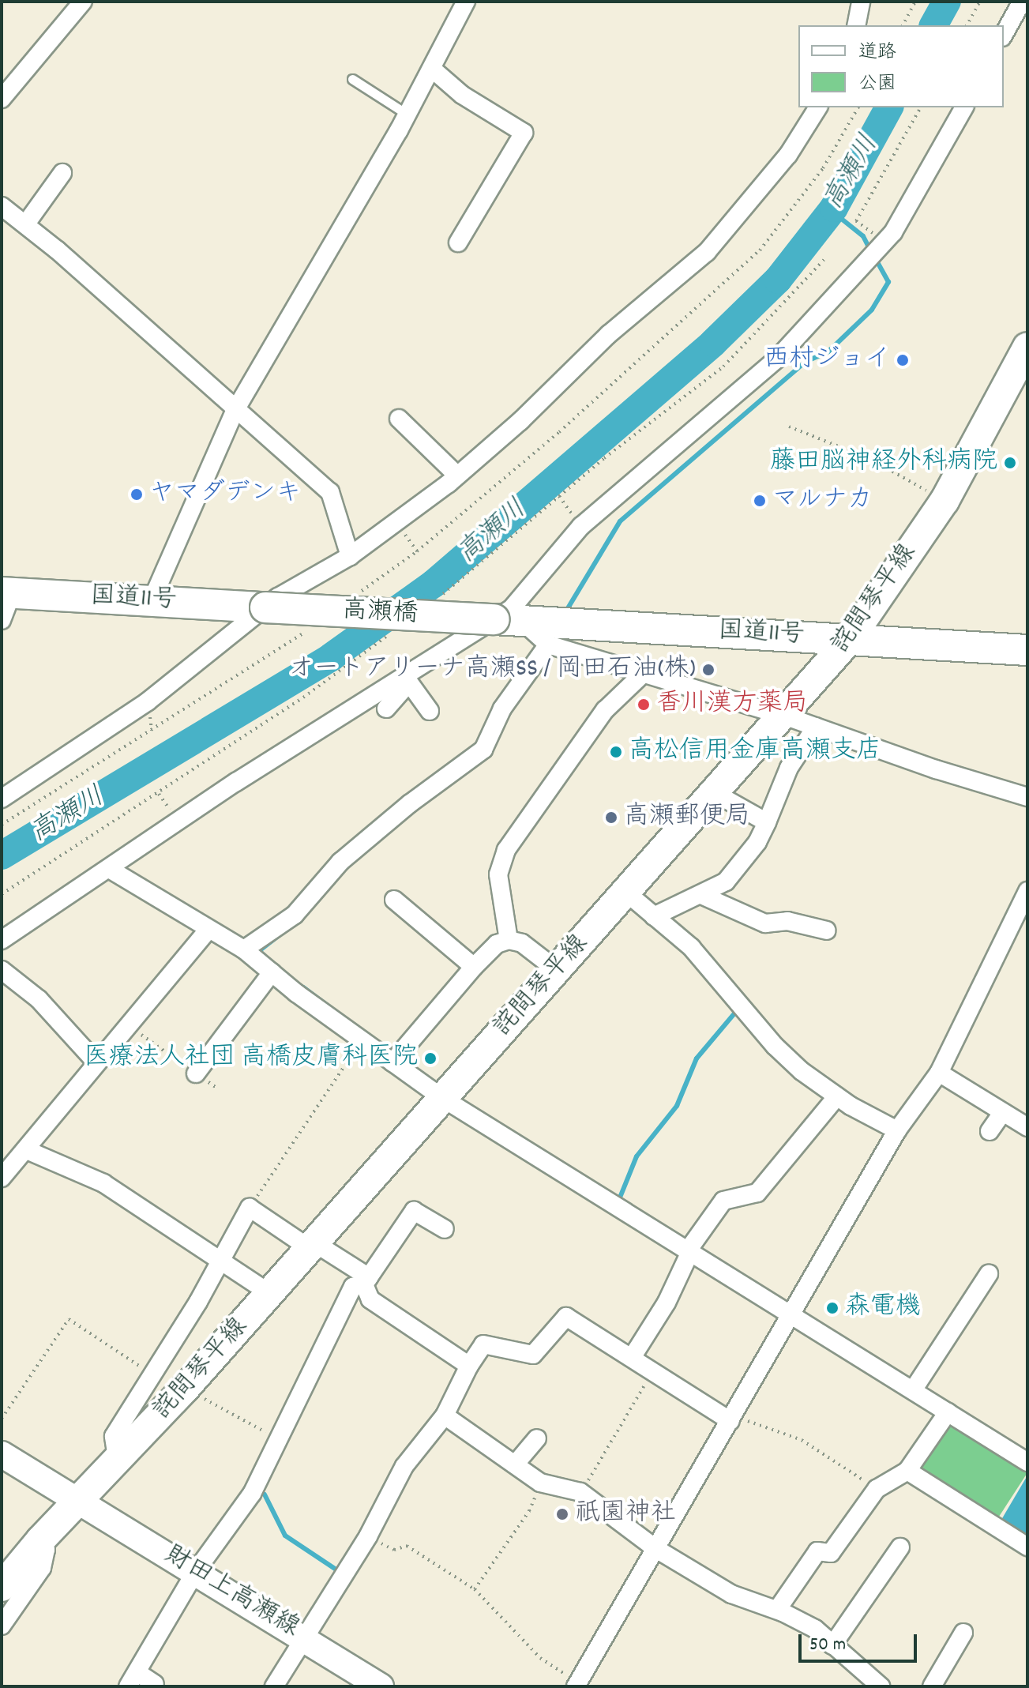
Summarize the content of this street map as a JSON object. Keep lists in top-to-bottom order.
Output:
{
  "streets": {
    "highway": ["国道11号", "高瀬橋"],
    "main road": ["詫間琴平線", "財田上高瀬線"]
  },
  "crossings": [
    ["国道11号", "詫間琴平線"],
    ["国道11号", "高瀬橋"],
    ["詫間琴平線", "財田上高瀬線"]
  ],
  "water": ["高瀬川"],
  "places": [
    "西村ジョイ",
    "藤田脳神経外科病院",
    "ヤマダデンキ",
    "マルナカ",
    "オートアリーナ高瀬SS / 岡田石油(株)",
    "香川漢方薬局",
    "高松信用金庫高瀬支店",
    "高瀬郵便局",
    "医療法人社団 高橋皮膚科医院",
    "森電機",
    "祇園神社"
  ],
  "legend": ["道路", "公園"],
  "scale_bar": "50 m"
}
